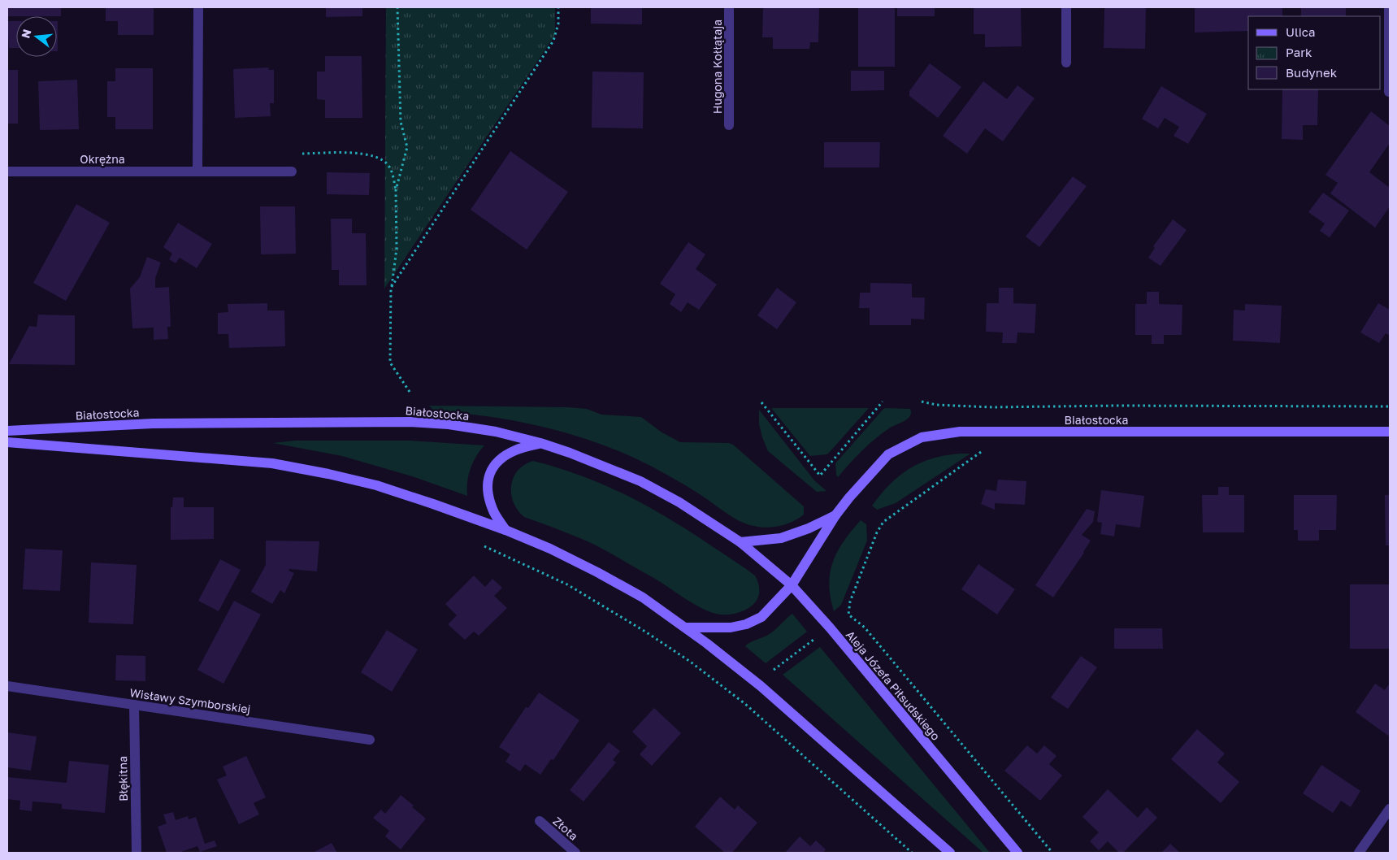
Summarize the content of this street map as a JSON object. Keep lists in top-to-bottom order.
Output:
{
  "streets": {
    "main road": ["Białostocka", "Aleja Józefa Piłsudskiego"],
    "street": [
      "Hugona Kołłątaja",
      "Okrężna",
      "Wisławy Szymborskiej",
      "Błękitna",
      "Złota"
    ]
  },
  "crossings": [
    ["Białostocka", "Aleja Józefa Piłsudskiego"],
    ["Wisławy Szymborskiej", "Błękitna"]
  ],
  "legend": ["Ulica", "Park", "Budynek"],
  "north": "left"
}
